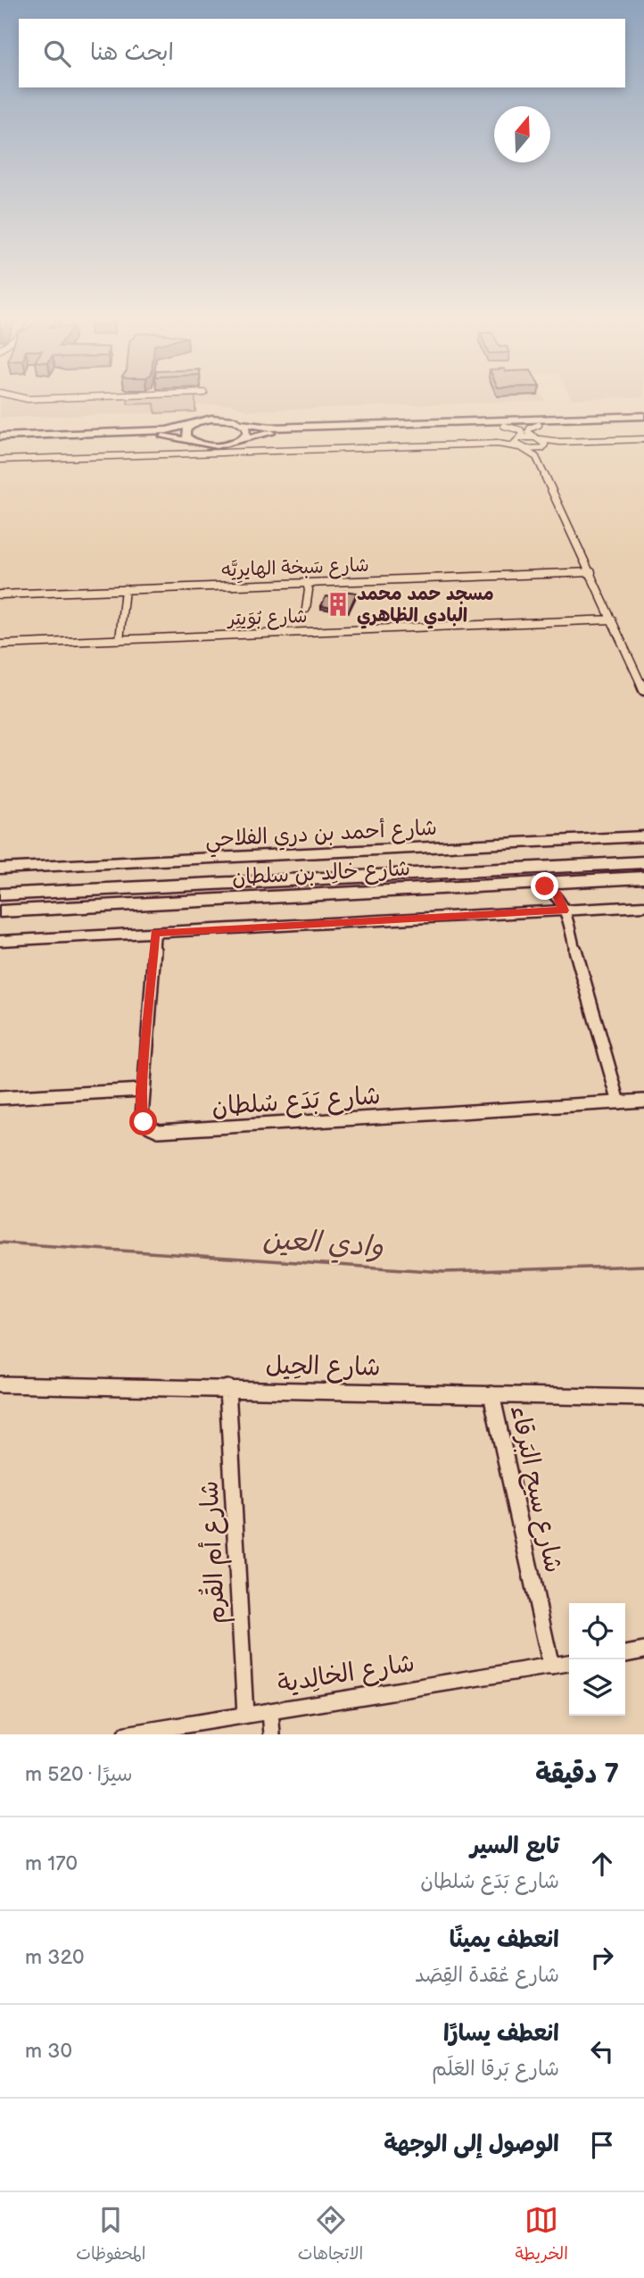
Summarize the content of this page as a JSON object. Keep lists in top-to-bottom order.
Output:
{
  "streets": {
    "main road": ["شارع خالِد بن سلطان"],
    "street": [
      "شارع سَبخة الهايرِيَّه",
      "شارع بُوَيتِر",
      "شارع أحمد بن دري الفلاحي",
      "شارع بَدَع سُلطان",
      "شارع الحِيل",
      "شارع سيح البَرقاء",
      "شارع أم القُرم",
      "شارع الخالِدية"
    ]
  },
  "crossings": [
    ["شارع الحِيل", "شارع سيح البَرقاء"],
    ["شارع الحِيل", "شارع أم القُرم"],
    ["شارع سيح البَرقاء", "شارع الخالِدية"],
    ["شارع أم القُرم", "شارع الخالِدية"]
  ],
  "water": ["وادي العين"],
  "places": {
    "building": ["مسجد حمد محمد البادي الظاهري"]
  },
  "north": "top",
  "page": {
    "search": "ابحث هنا",
    "heading": ["7 دقيقة", "سيرًا · 520 m"],
    "list": [
      ["تابع السير", "شارع بَدَع سُلطان", "170 m"],
      ["انعطف يمينًا", "شارع عُقدة القِصَد", "320 m"],
      ["انعطف يسارًا", "شارع بَرقا العَلَم", "30 m"],
      "الوصول إلى الوجهة"
    ],
    "nav": ["الخريطة", "الاتجاهات", "المحفوظات"]
  }
}
